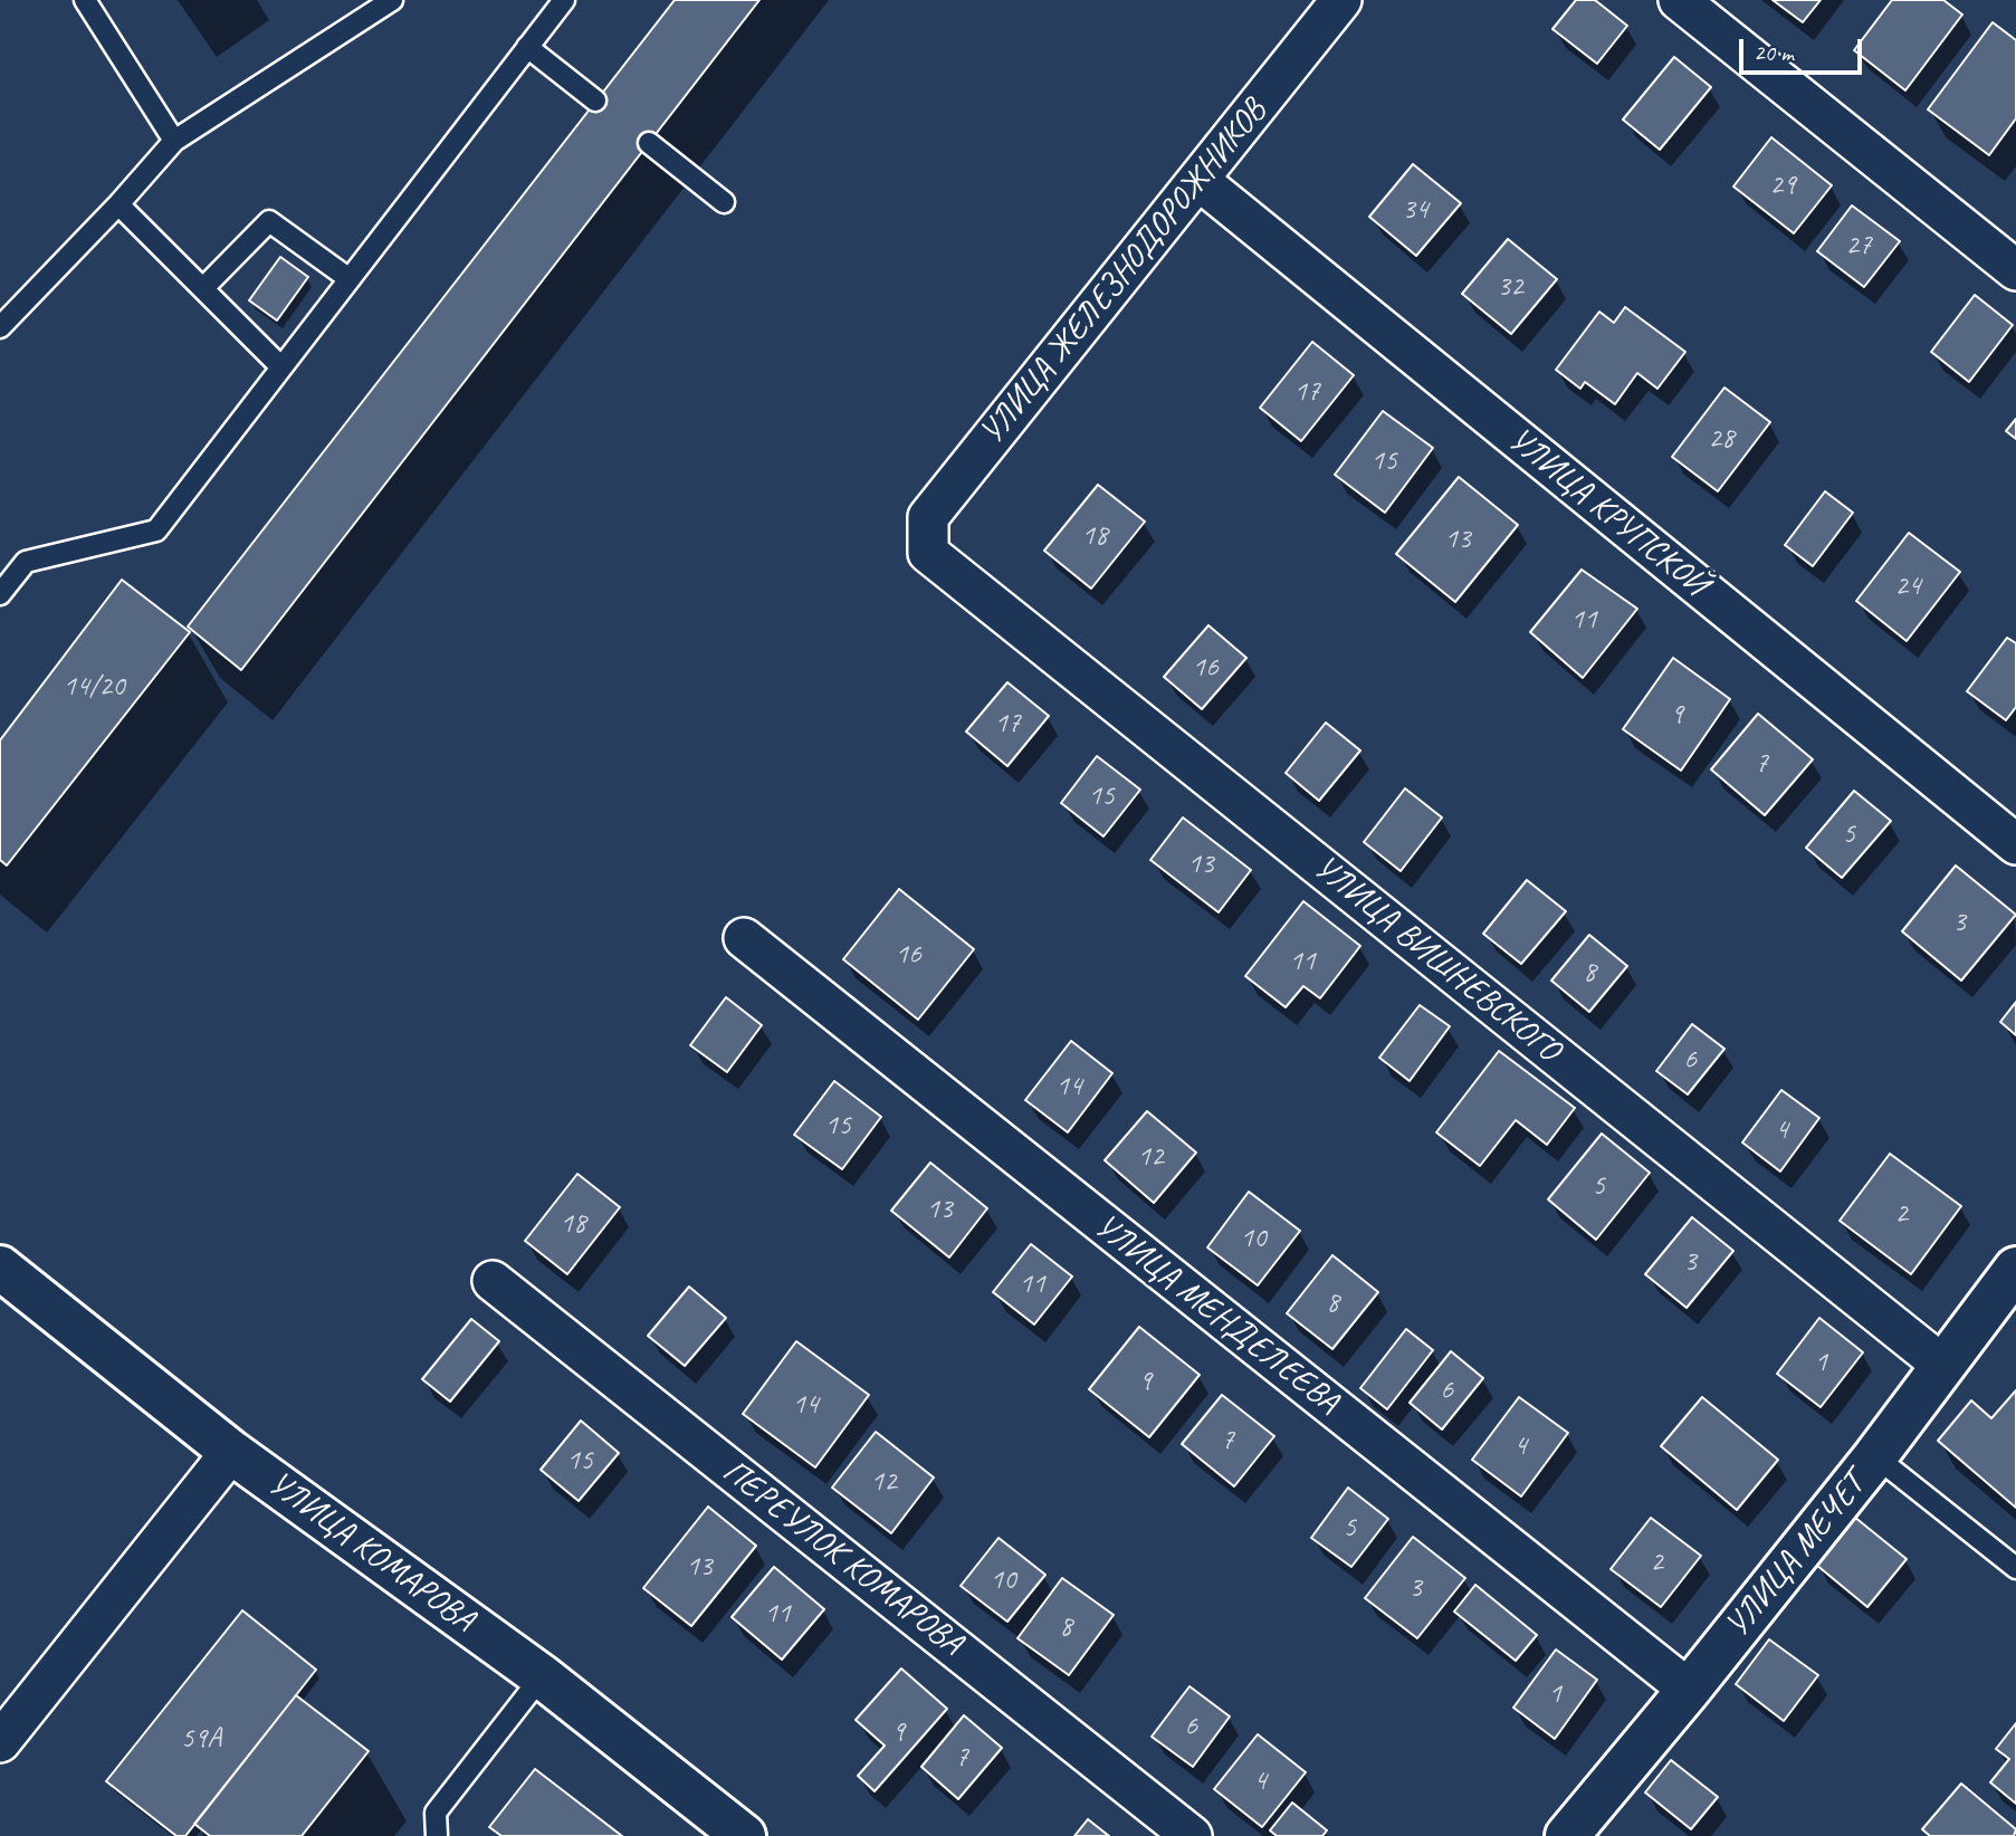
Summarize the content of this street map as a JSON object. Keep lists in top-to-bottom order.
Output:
{
  "streets": {
    "street": [
      "УЛИЦА ЖЕЛЕЗНОДОРОЖНИКОВ",
      "УЛИЦА КРУПСКОЙ",
      "УЛИЦА ВИШНЕВСКОГО",
      "УЛИЦА МЕНДЕЛЕЕВА",
      "УЛИЦА КОМАРОВА",
      "УЛИЦА МЕЧЕТ",
      "ПЕРЕУЛОК КОМАРОВА"
    ]
  },
  "crossings": [
    ["УЛИЦА ЖЕЛЕЗНОДОРОЖНИКОВ", "УЛИЦА КРУПСКОЙ"],
    ["УЛИЦА ЖЕЛЕЗНОДОРОЖНИКОВ", "УЛИЦА ВИШНЕВСКОГО"],
    ["УЛИЦА ВИШНЕВСКОГО", "УЛИЦА МЕЧЕТ"],
    ["УЛИЦА МЕНДЕЛЕЕВА", "УЛИЦА МЕЧЕТ"]
  ],
  "house_numbers": [
    "29",
    "34",
    "27",
    "32",
    "17",
    "28",
    "15",
    "18",
    "13",
    "24",
    "11",
    "16",
    "14/20",
    "9",
    "17",
    "7",
    "15",
    "5",
    "13",
    "3",
    "16",
    "11",
    "8",
    "6",
    "14",
    "15",
    "4",
    "12",
    "5",
    "13",
    "2",
    "18",
    "10",
    "3",
    "11",
    "8",
    "1",
    "9",
    "6",
    "14",
    "7",
    "4",
    "15",
    "12",
    "5",
    "2",
    "13",
    "10",
    "3",
    "11",
    "8",
    "1",
    "6",
    "9",
    "59А",
    "7",
    "4"
  ],
  "scale_bar": "20 m"
}
